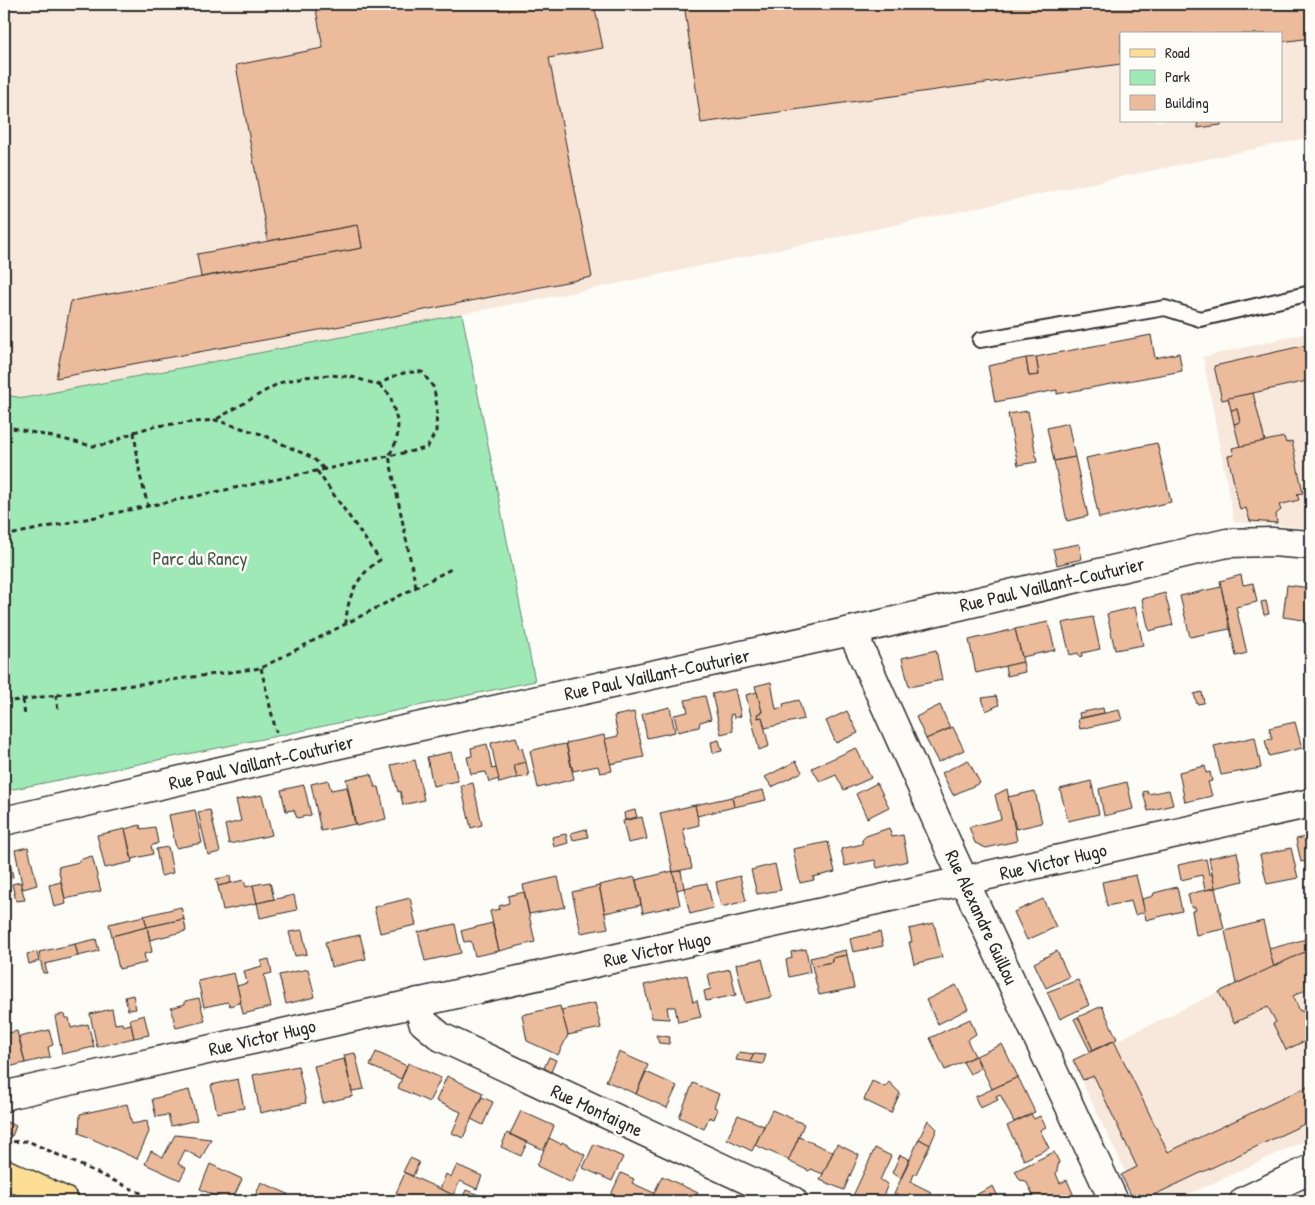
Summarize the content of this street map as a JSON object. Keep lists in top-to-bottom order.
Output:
{
  "streets": {
    "street": [
      "Rue Paul Vaillant-Couturier",
      "Rue Victor Hugo",
      "Rue Alexandre Guillou",
      "Rue Montaigne"
    ]
  },
  "crossings": [
    ["Rue Paul Vaillant-Couturier", "Rue Alexandre Guillou"],
    ["Rue Victor Hugo", "Rue Alexandre Guillou"],
    ["Rue Victor Hugo", "Rue Montaigne"]
  ],
  "parks": ["Parc du Rancy"],
  "legend": ["Road", "Park", "Building"]
}
